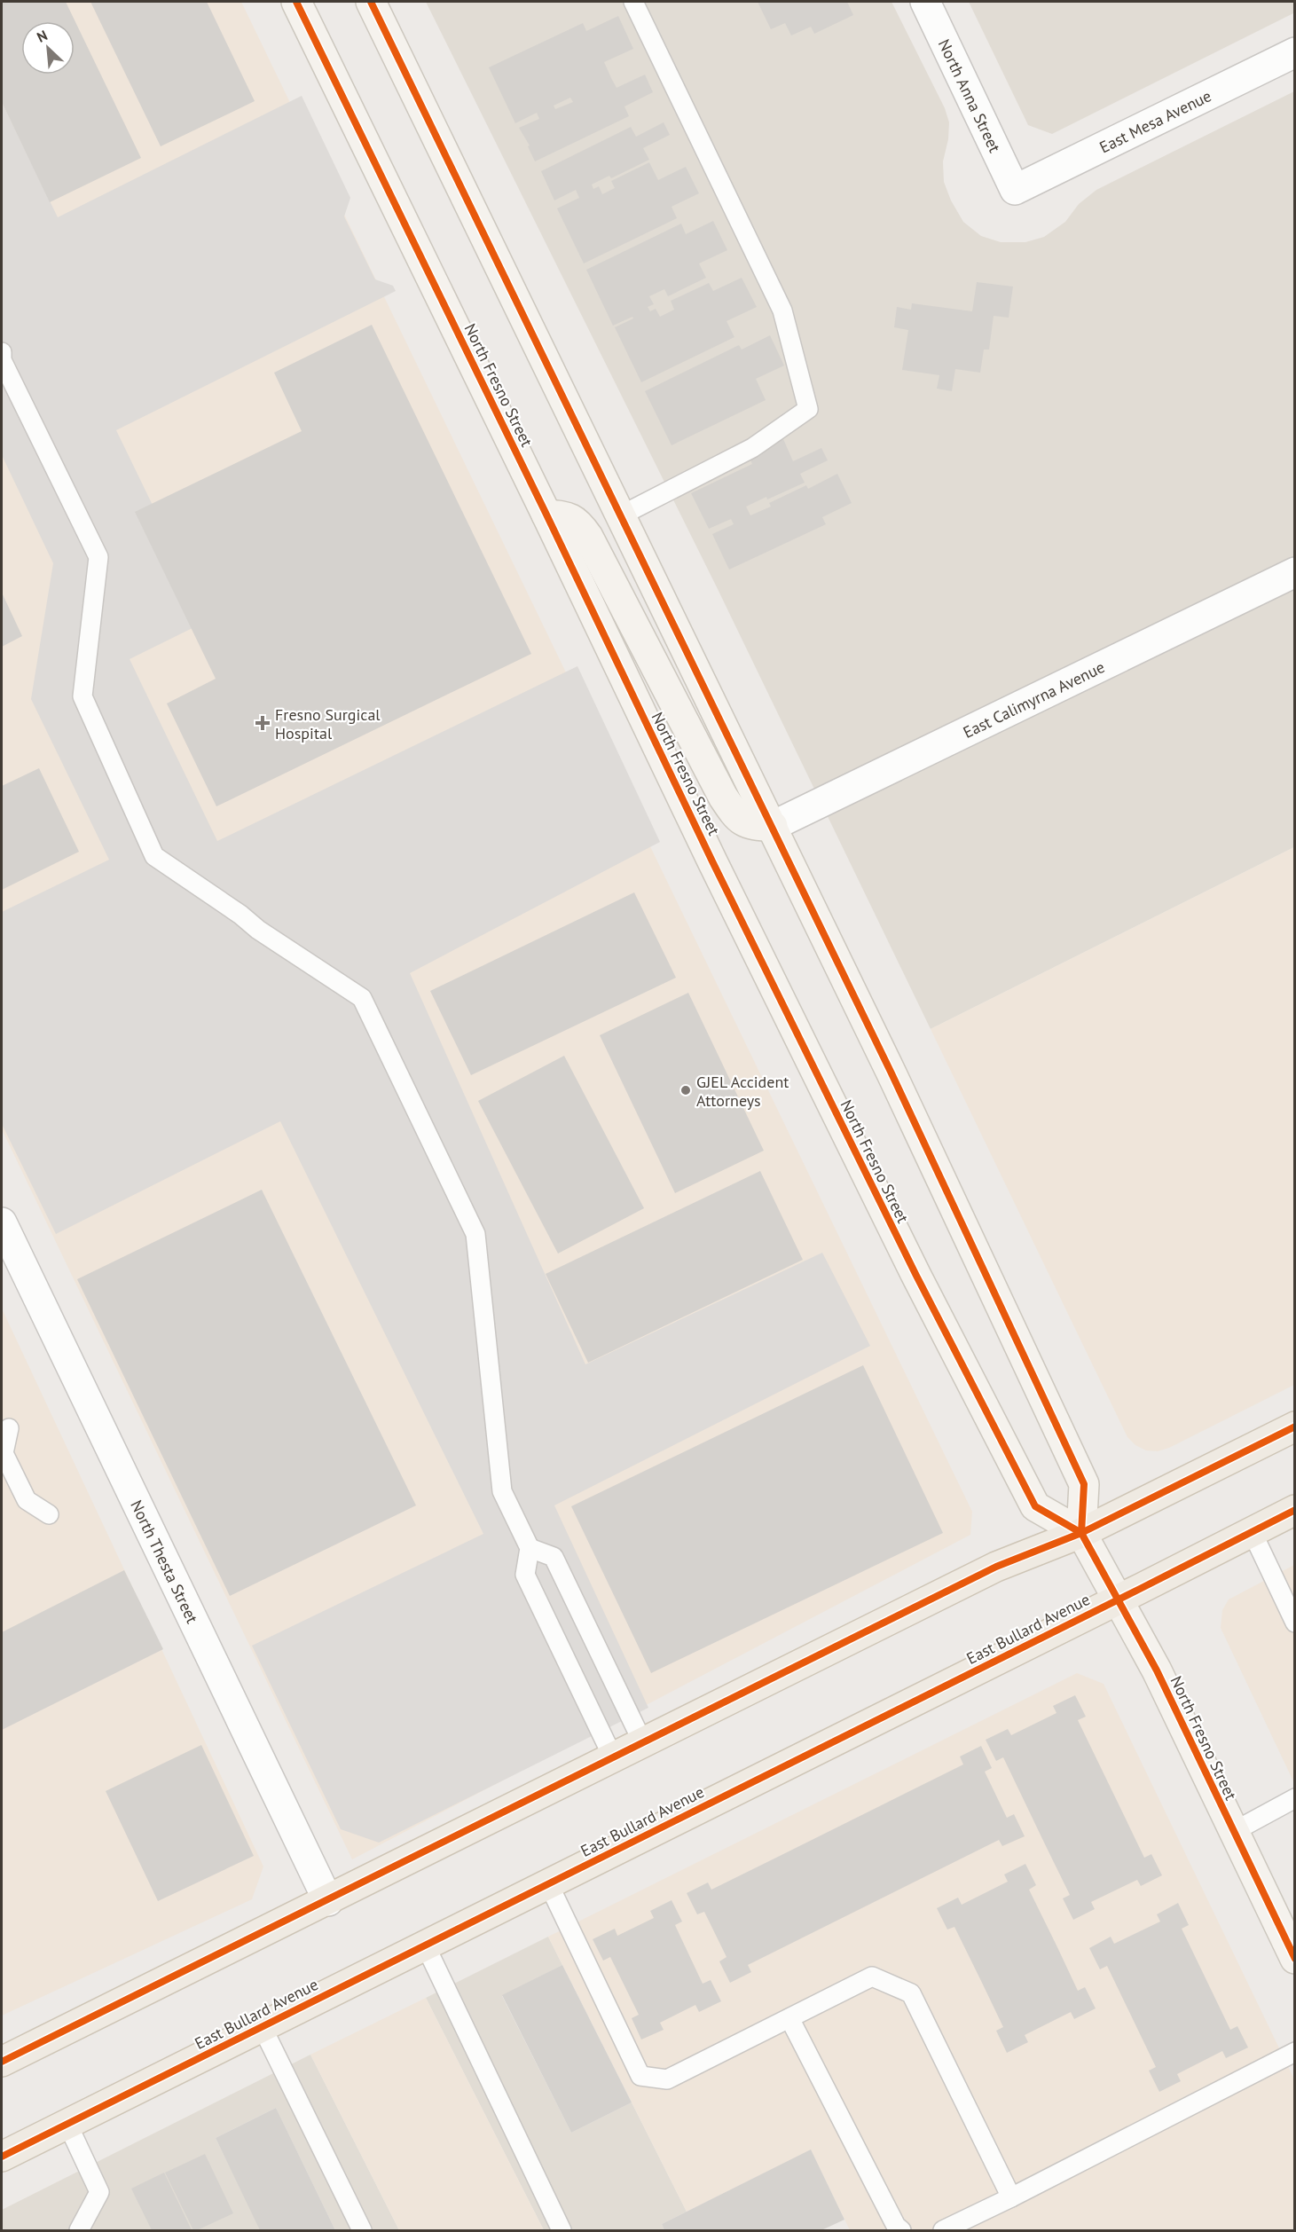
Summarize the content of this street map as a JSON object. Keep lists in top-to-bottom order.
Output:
{
  "streets": {
    "main road": ["North Fresno Street", "East Bullard Avenue"],
    "street": [
      "North Anna Street",
      "East Mesa Avenue",
      "East Calimyrna Avenue",
      "North Thesta Street"
    ]
  },
  "crossings": [
    ["North Anna Street", "East Mesa Avenue"],
    ["North Fresno Street", "East Bullard Avenue"]
  ],
  "places": {
    "health": ["Fresno Surgical Hospital"],
    "other": ["GJEL Accident Attorneys"]
  },
  "north": "top left"
}
